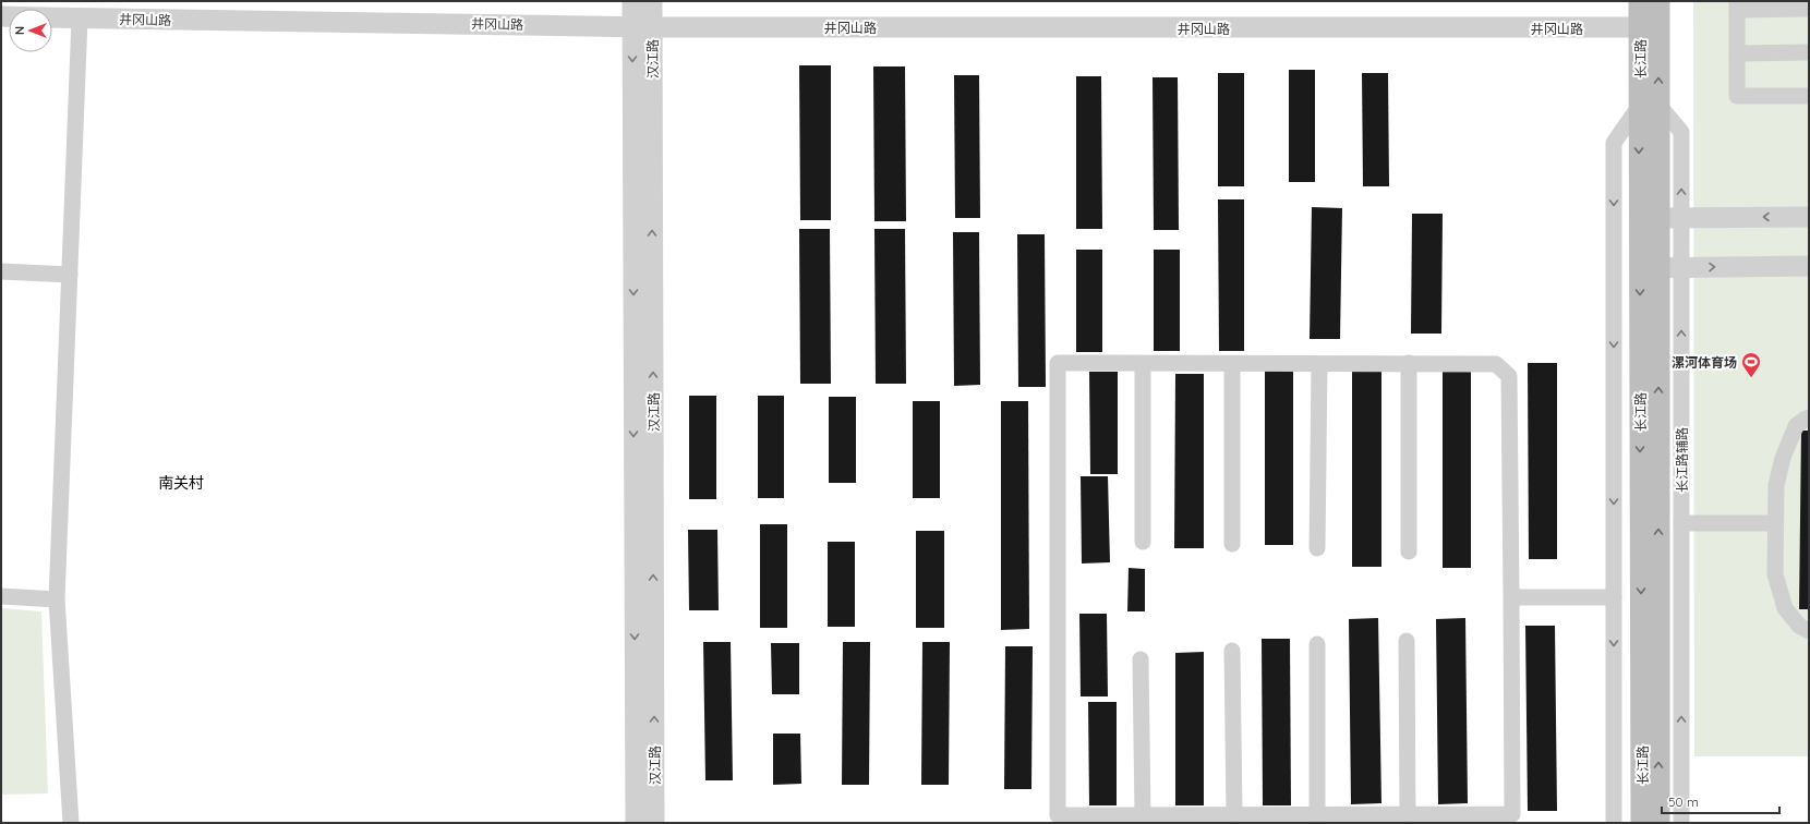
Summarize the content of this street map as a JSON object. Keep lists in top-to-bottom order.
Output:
{
  "streets": {
    "main road": ["长江路"],
    "street": ["井冈山路", "汉江路", "长江路辅路"]
  },
  "crossings": [
    ["井冈山路", "汉江路"],
    ["井冈山路", "长江路"],
    ["长江路", "长江路辅路"]
  ],
  "districts": ["南关村"],
  "places": {
    "sports": ["漯河体育场"]
  },
  "scale_bar": "50 m",
  "north": "left"
}
